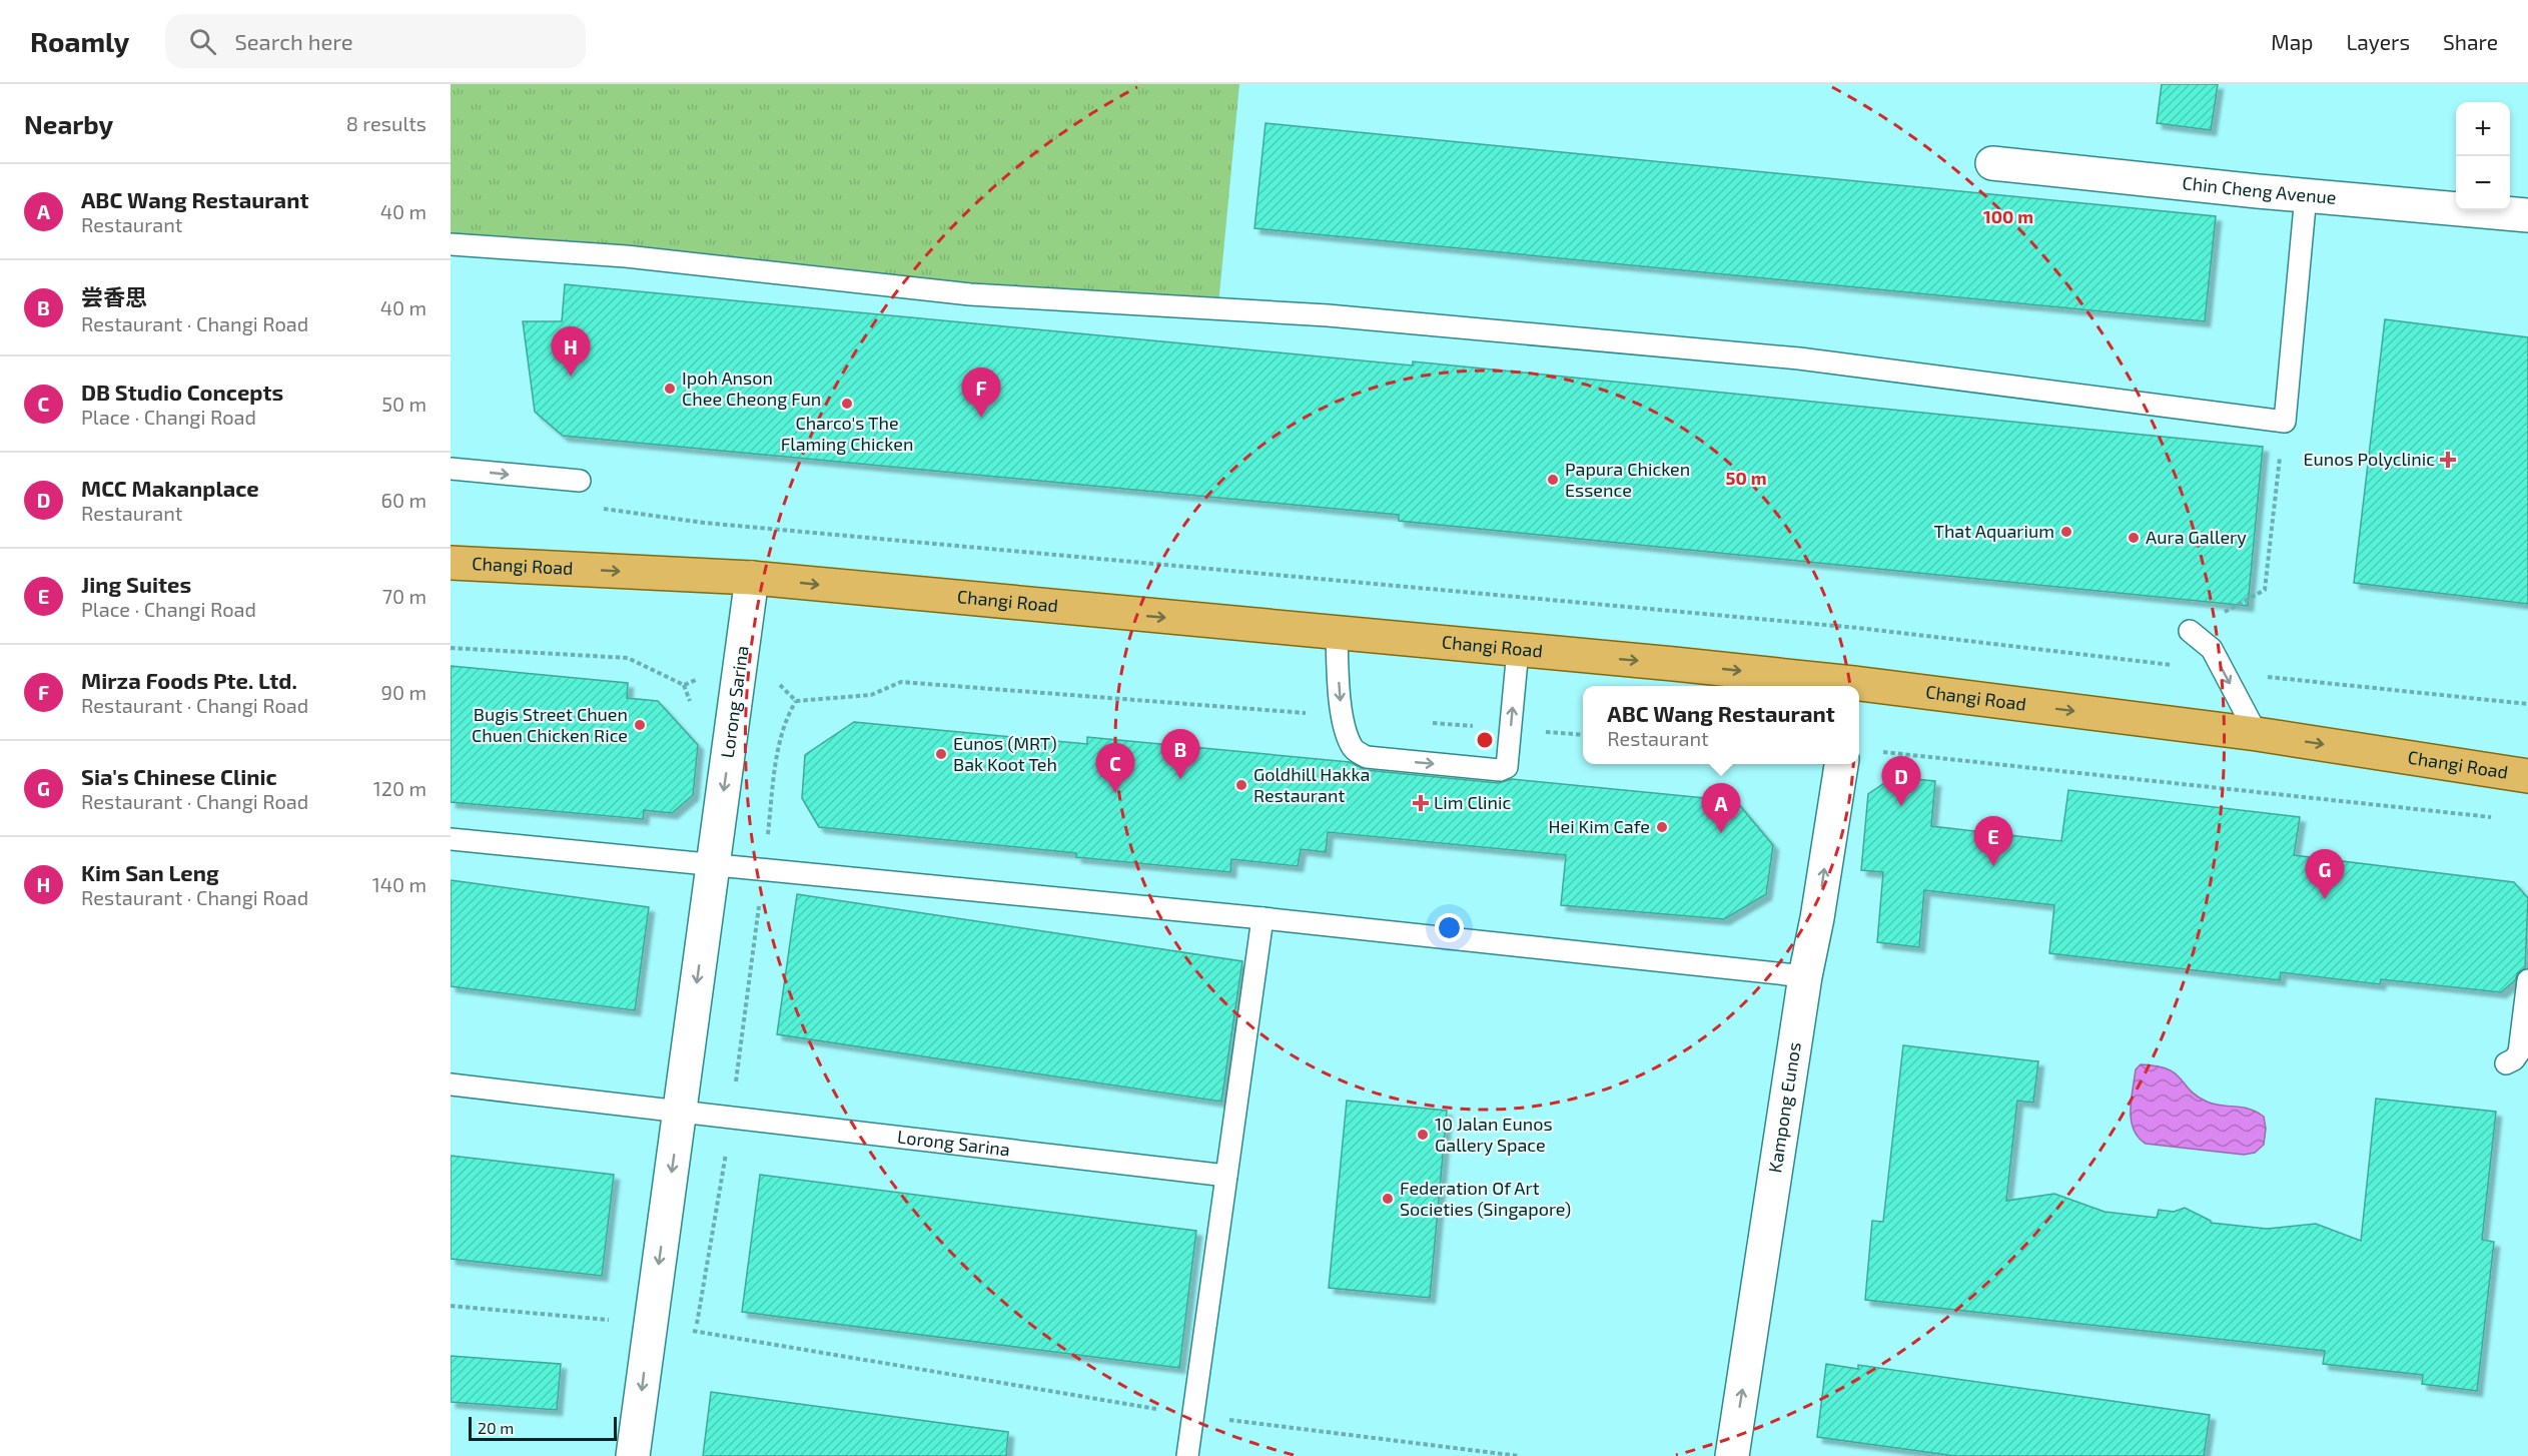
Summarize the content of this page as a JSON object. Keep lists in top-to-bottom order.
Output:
{
  "streets": {
    "main road": ["Changi Road"],
    "street": ["Chin Cheng Avenue", "Lorong Sarina", "Kampong Eunos"]
  },
  "crossings": [
    ["Changi Road", "Lorong Sarina"]
  ],
  "one_way": ["Changi Road", "Lorong Sarina", "Kampong Eunos"],
  "places": {
    "other": [
      "Ipoh Anson Chee Cheong Fun",
      "Charco's The Flaming Chicken",
      "Papura Chicken Essence",
      "That Aquarium",
      "Aura Gallery",
      "Bugis Street Chuen Chuen Chicken Rice",
      "Eunos (MRT) Bak Koot Teh",
      "Goldhill Hakka Restaurant",
      "Hei Kim Cafe",
      "10 Jalan Eunos Gallery Space",
      "Federation Of Art Societies (Singapore)"
    ],
    "health": ["Eunos Polyclinic", "Lim Clinic"]
  },
  "scale_bar": "20 m",
  "page": {
    "header": "Roamly",
    "search": "Search here",
    "nav": ["Map", "Layers", "Share"],
    "heading": ["Nearby", "8 results"],
    "map_buttons": ["+", "−"],
    "list": [
      {
        "mark": "A",
        "name": "ABC Wang Restaurant",
        "note": "Restaurant",
        "value": "40 m"
      },
      {
        "mark": "B",
        "name": "尝香思",
        "note": "Restaurant · Changi Road",
        "value": "40 m"
      },
      {
        "mark": "C",
        "name": "DB Studio Concepts",
        "note": "Place · Changi Road",
        "value": "50 m"
      },
      {
        "mark": "D",
        "name": "MCC Makanplace",
        "note": "Restaurant",
        "value": "60 m"
      },
      {
        "mark": "E",
        "name": "Jing Suites",
        "note": "Place · Changi Road",
        "value": "70 m"
      },
      {
        "mark": "F",
        "name": "Mirza Foods Pte. Ltd.",
        "note": "Restaurant · Changi Road",
        "value": "90 m"
      },
      {
        "mark": "G",
        "name": "Sia's Chinese Clinic",
        "note": "Restaurant · Changi Road",
        "value": "120 m"
      },
      {
        "mark": "H",
        "name": "Kim San Leng",
        "note": "Restaurant · Changi Road",
        "value": "140 m"
      }
    ],
    "pins": [
      "H",
      "F",
      "B",
      "C",
      "D",
      "A",
      "E",
      "G"
    ],
    "popup": ["ABC Wang Restaurant", "Restaurant"],
    "scale": "20 m"
  },
  "rings": ["100 m", "50 m"]
}
